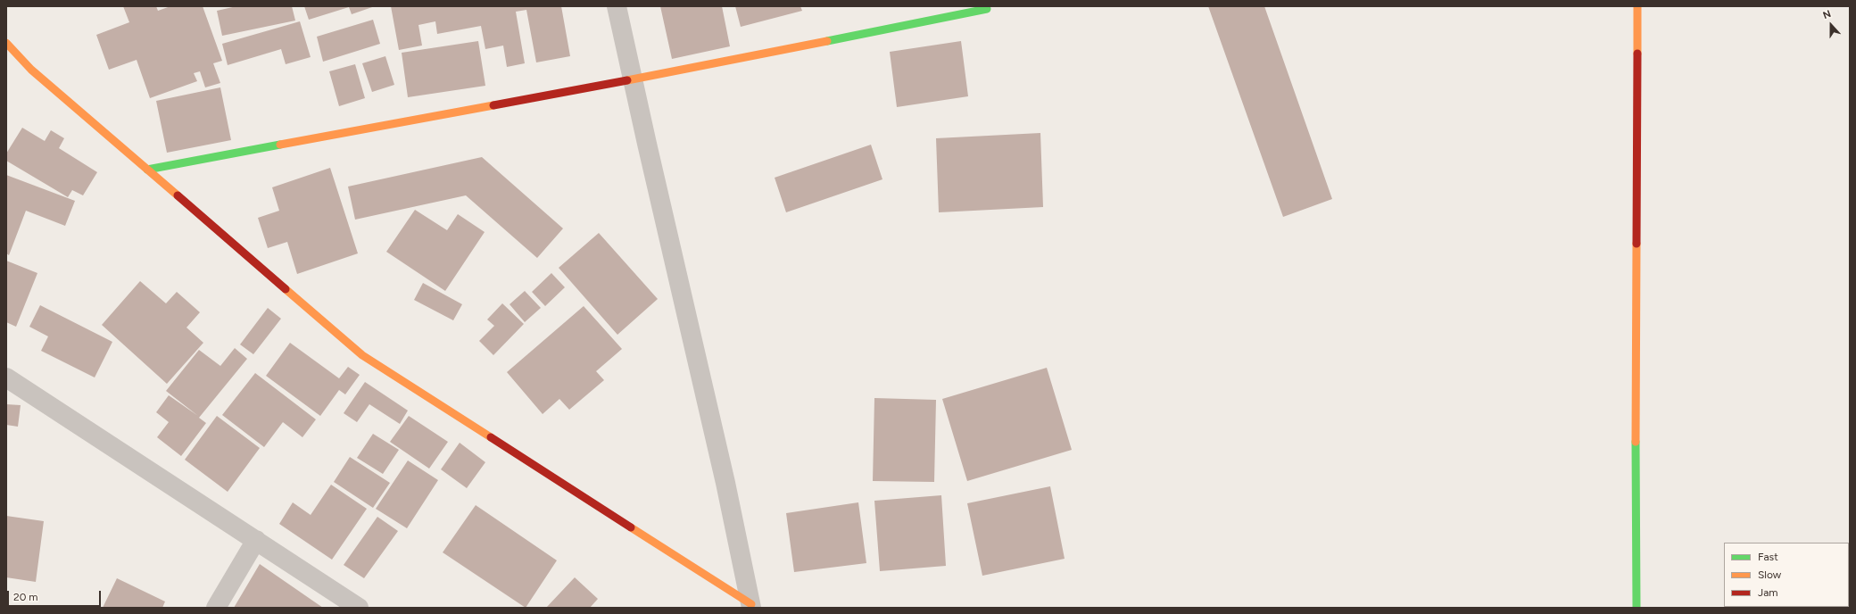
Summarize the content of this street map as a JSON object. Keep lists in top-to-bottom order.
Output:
{
  "legend": ["Fast", "Slow", "Jam"],
  "scale_bar": "20 m",
  "north": "top"
}
